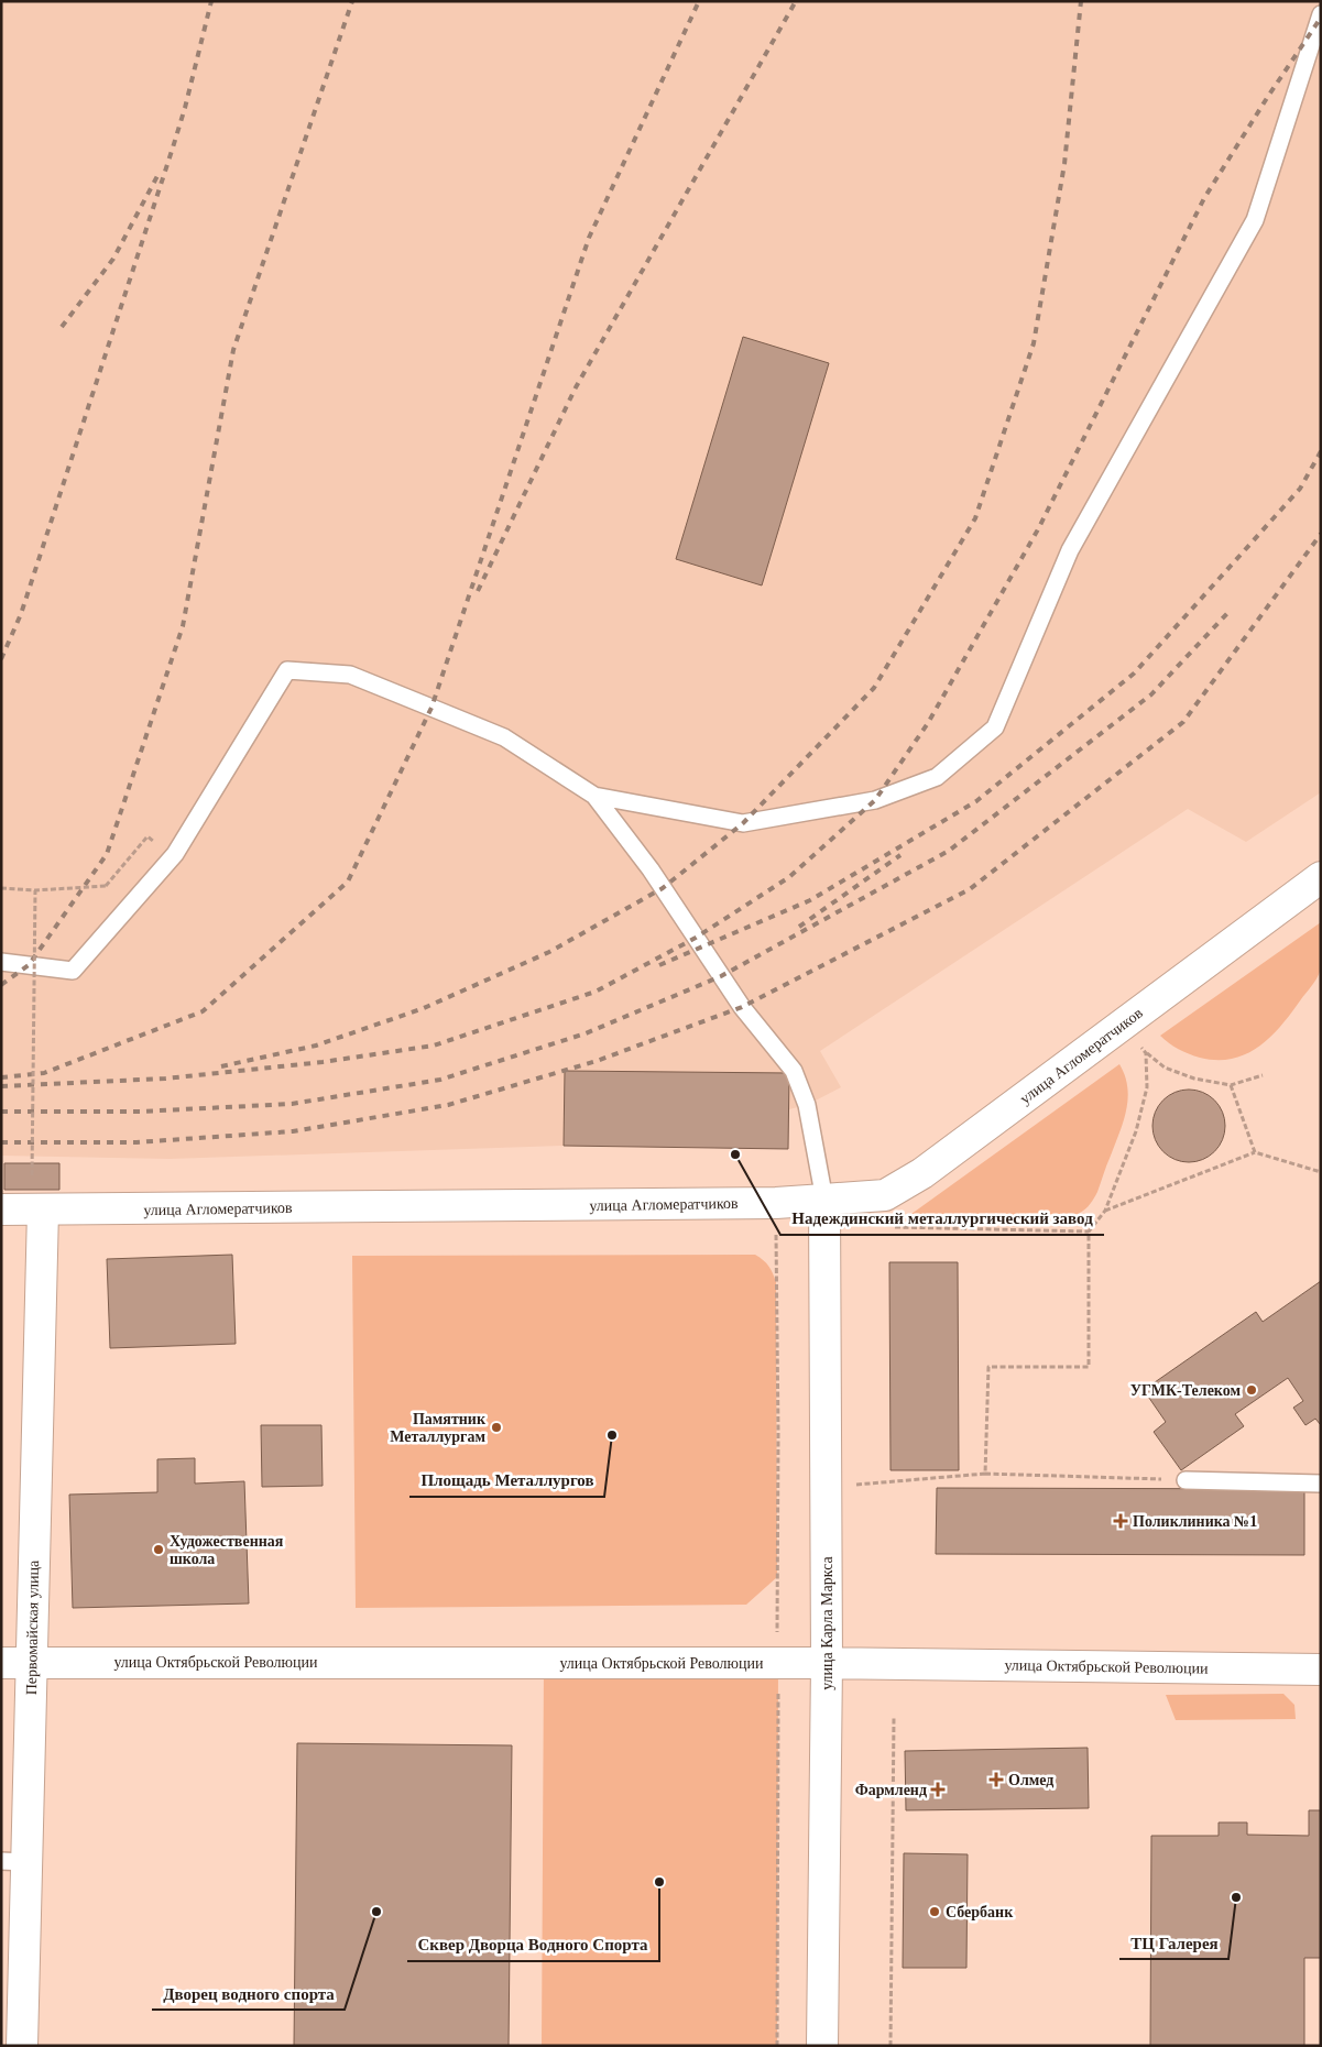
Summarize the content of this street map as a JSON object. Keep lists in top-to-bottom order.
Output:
{
  "streets": {
    "street": [
      "улица Агломератчиков",
      "улица Карла Маркса",
      "Первомайская улица",
      "улица Октябрьской Революции"
    ]
  },
  "crossings": [
    ["улица Агломератчиков", "улица Карла Маркса"],
    ["улица Агломератчиков", "Первомайская улица"],
    ["улица Карла Маркса", "улица Октябрьской Революции"],
    ["Первомайская улица", "улица Октябрьской Революции"]
  ],
  "places": {
    "other": [
      "Надеждинский металлургический завод",
      "УГМК-Телеком",
      "Памятник Металлургам",
      "Площадь Металлургов",
      "Художественная школа",
      "Сквер Дворца Водного Спорта",
      "ТЦ Галерея",
      "Дворец водного спорта",
      "Сбербанк"
    ],
    "health": ["Поликлиника №1", "Олмед", "Фармленд"]
  }
}
